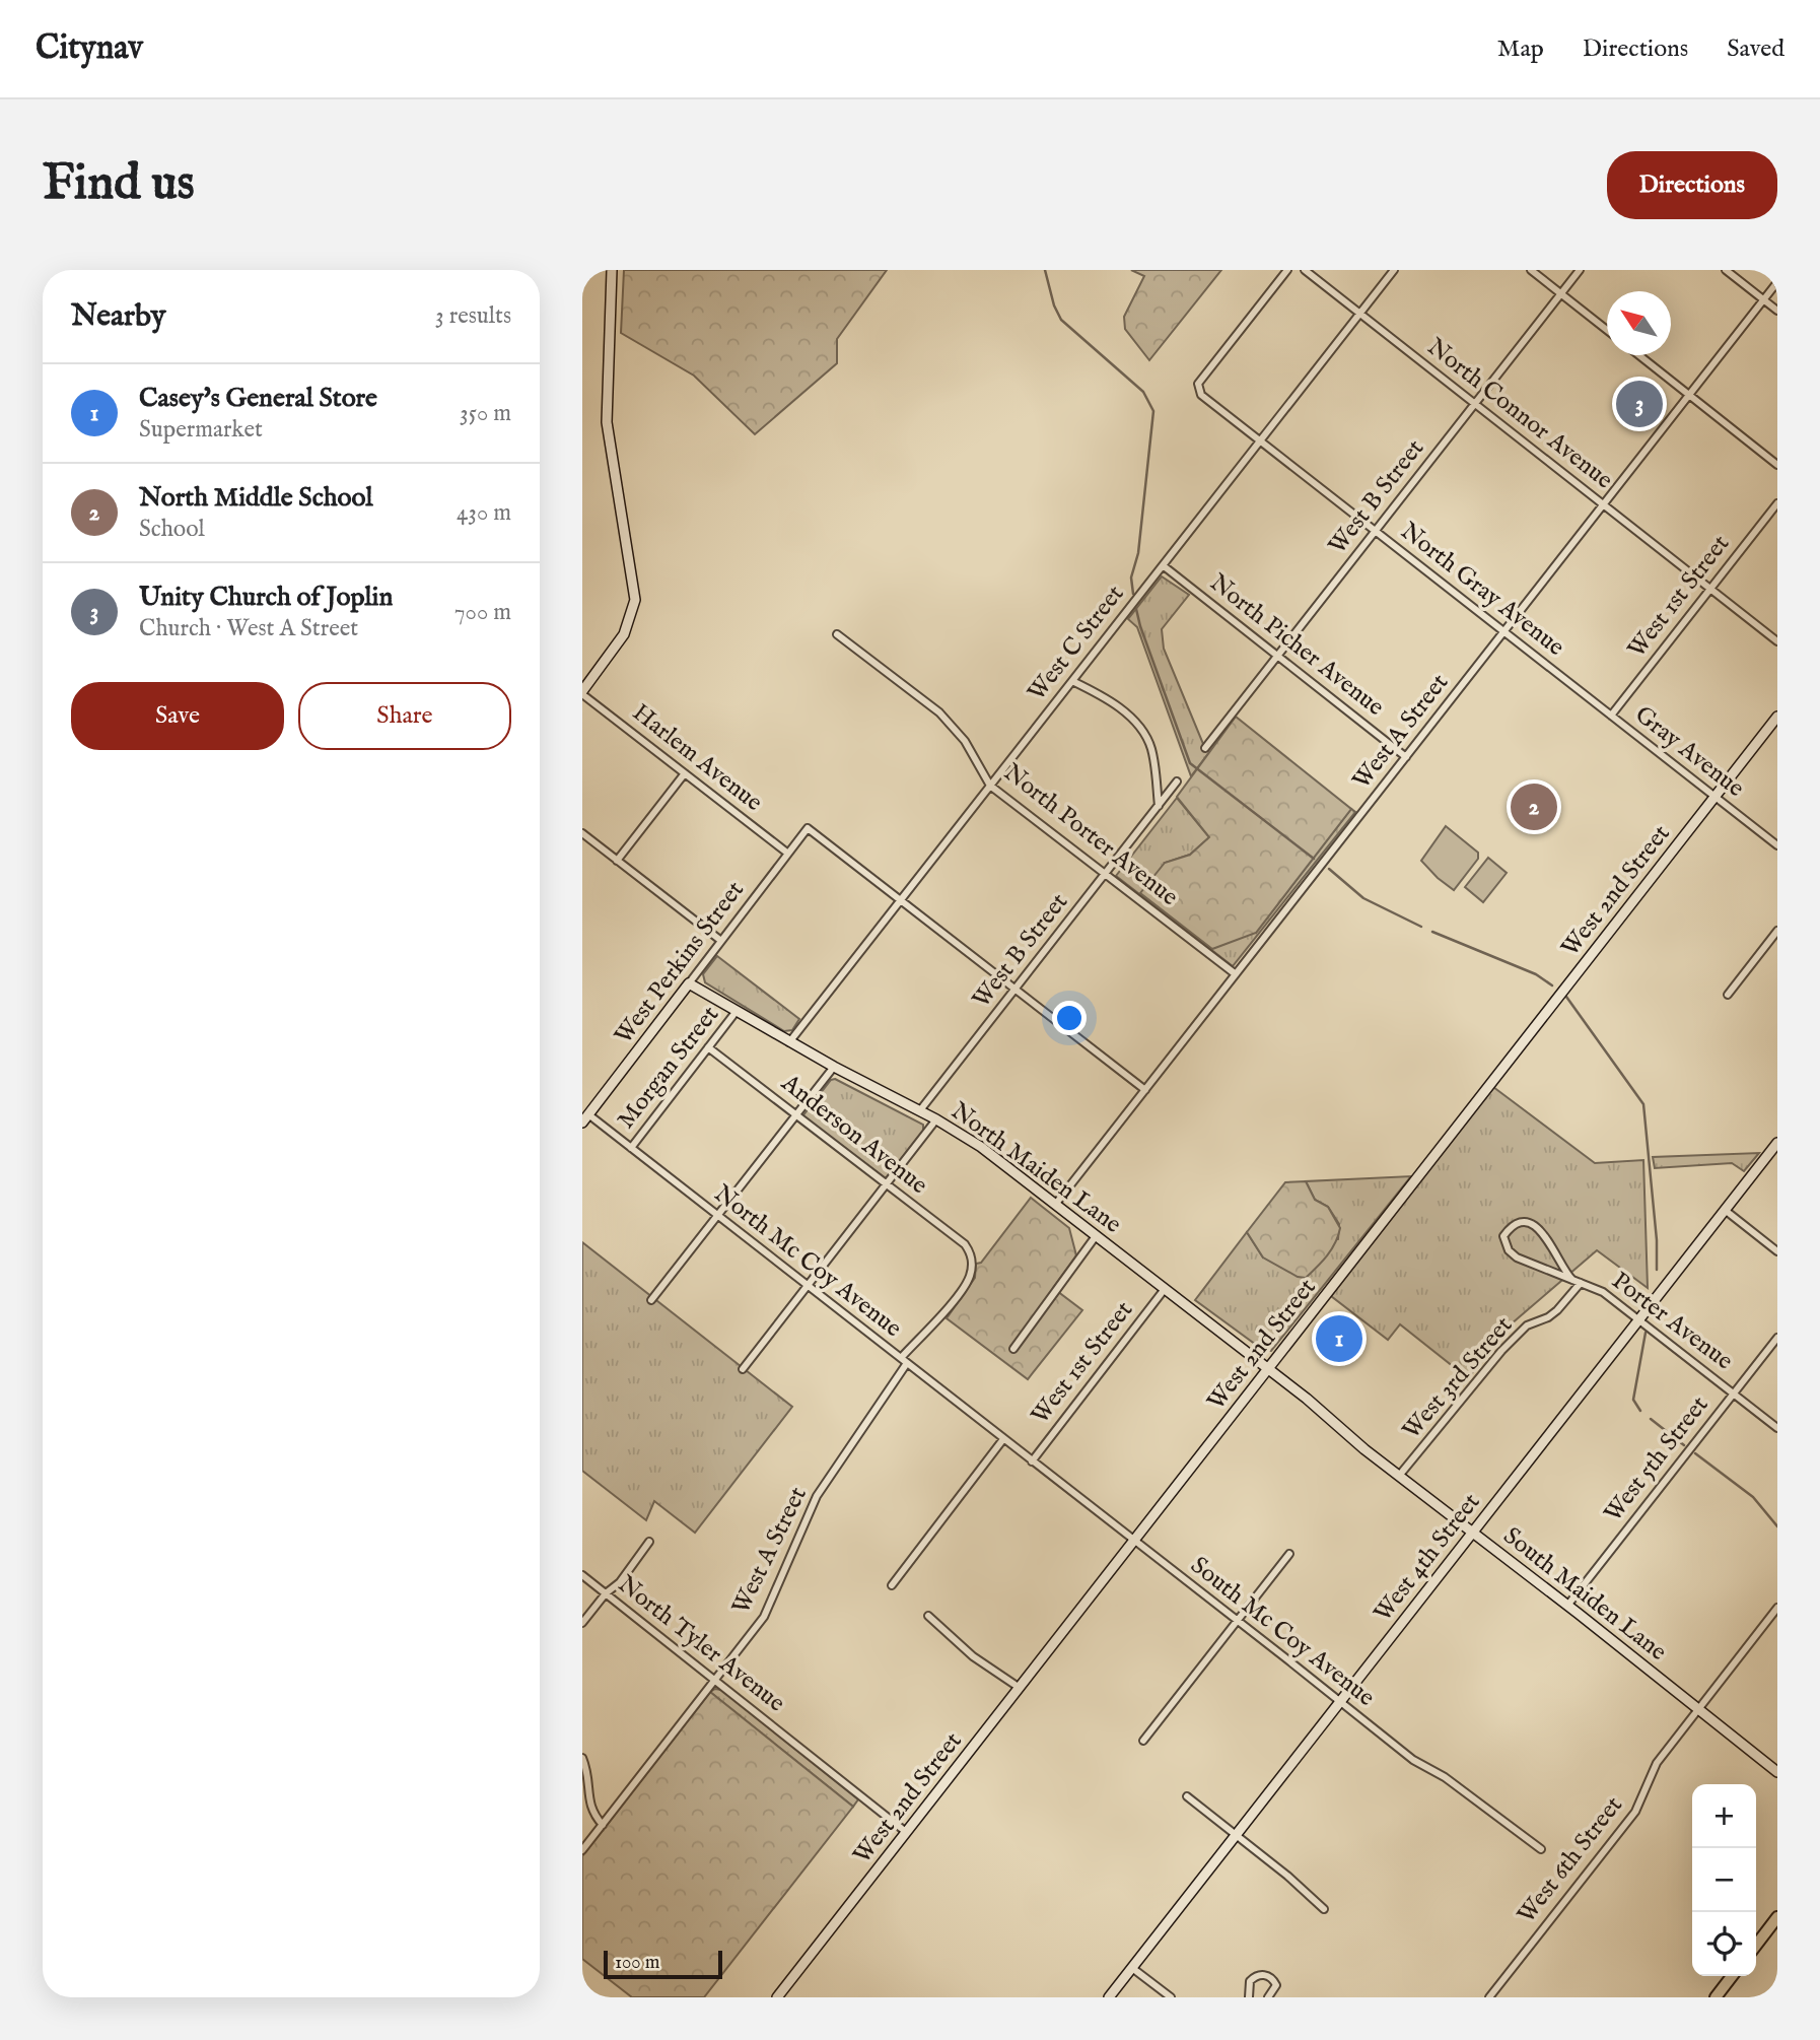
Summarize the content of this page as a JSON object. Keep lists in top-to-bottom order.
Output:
{
  "streets": {
    "street": [
      "North Connor Avenue",
      "West B Street",
      "North Gray Avenue",
      "West 1st Street",
      "West C Street",
      "North Picher Avenue",
      "West A Street",
      "Gray Avenue",
      "Harlem Avenue",
      "North Porter Avenue",
      "West 2nd Street",
      "West Perkins Street",
      "Morgan Street",
      "Anderson Avenue",
      "North Maiden Lane",
      "North Mc Coy Avenue",
      "Porter Avenue",
      "West 3rd Street",
      "West 5th Street",
      "West 4th Street",
      "South Maiden Lane",
      "South Mc Coy Avenue",
      "North Tyler Avenue",
      "West 6th Street"
    ]
  },
  "crossings": [
    ["North Connor Avenue", "West B Street"],
    ["North Connor Avenue", "West 1st Street"],
    ["North Connor Avenue", "West C Street"],
    ["North Connor Avenue", "West A Street"],
    ["West B Street", "North Gray Avenue"],
    ["West B Street", "North Picher Avenue"],
    ["West B Street", "North Porter Avenue"],
    ["West B Street", "North Maiden Lane"],
    ["North Gray Avenue", "West 1st Street"],
    ["North Gray Avenue", "West C Street"],
    ["North Gray Avenue", "West A Street"],
    ["North Gray Avenue", "Gray Avenue"],
    ["West 1st Street", "Gray Avenue"],
    ["West 1st Street", "North Maiden Lane"],
    ["West 1st Street", "North Mc Coy Avenue"],
    ["West 1st Street", "South Mc Coy Avenue"],
    ["West C Street", "North Picher Avenue"],
    ["West C Street", "North Porter Avenue"],
    ["West C Street", "West Perkins Street"],
    ["West C Street", "North Maiden Lane"],
    ["North Picher Avenue", "West A Street"],
    ["West A Street", "North Porter Avenue"],
    ["West A Street", "North Maiden Lane"],
    ["West A Street", "North Mc Coy Avenue"],
    ["West A Street", "North Tyler Avenue"],
    ["Gray Avenue", "West 2nd Street"],
    ["Harlem Avenue", "West Perkins Street"],
    ["West 2nd Street", "North Maiden Lane"],
    ["West 2nd Street", "South Maiden Lane"],
    ["West 2nd Street", "South Mc Coy Avenue"],
    ["West 2nd Street", "North Tyler Avenue"],
    ["West Perkins Street", "North Maiden Lane"],
    ["West Perkins Street", "North Mc Coy Avenue"],
    ["Morgan Street", "Anderson Avenue"],
    ["Morgan Street", "North Maiden Lane"],
    ["Morgan Street", "North Mc Coy Avenue"],
    ["Anderson Avenue", "North Mc Coy Avenue"],
    ["North Maiden Lane", "South Maiden Lane"],
    ["North Mc Coy Avenue", "South Mc Coy Avenue"],
    ["Porter Avenue", "West 3rd Street"],
    ["Porter Avenue", "West 5th Street"],
    ["Porter Avenue", "West 4th Street"],
    ["West 3rd Street", "South Maiden Lane"],
    ["West 5th Street", "South Maiden Lane"],
    ["West 4th Street", "South Maiden Lane"],
    ["West 4th Street", "South Mc Coy Avenue"],
    ["South Maiden Lane", "West 6th Street"]
  ],
  "scale_bar": "100 m",
  "north": "top left",
  "page": {
    "header": "Citynav",
    "nav": ["Map", "Directions", "Saved"],
    "buttons": [
      "Directions",
      ["Save", "Share"]
    ],
    "title": "Find us",
    "heading": ["Nearby", "3 results"],
    "list": [
      {
        "mark": "1",
        "name": "Casey's General Store",
        "note": "Supermarket",
        "value": "350 m"
      },
      {
        "mark": "2",
        "name": "North Middle School",
        "note": "School",
        "value": "430 m"
      },
      {
        "mark": "3",
        "name": "Unity Church of Joplin",
        "note": "Church · West A Street",
        "value": "700 m"
      }
    ],
    "pins": ["3", "2", "1"],
    "map_buttons": ["+", "−"],
    "scale": "100 m"
  }
}
